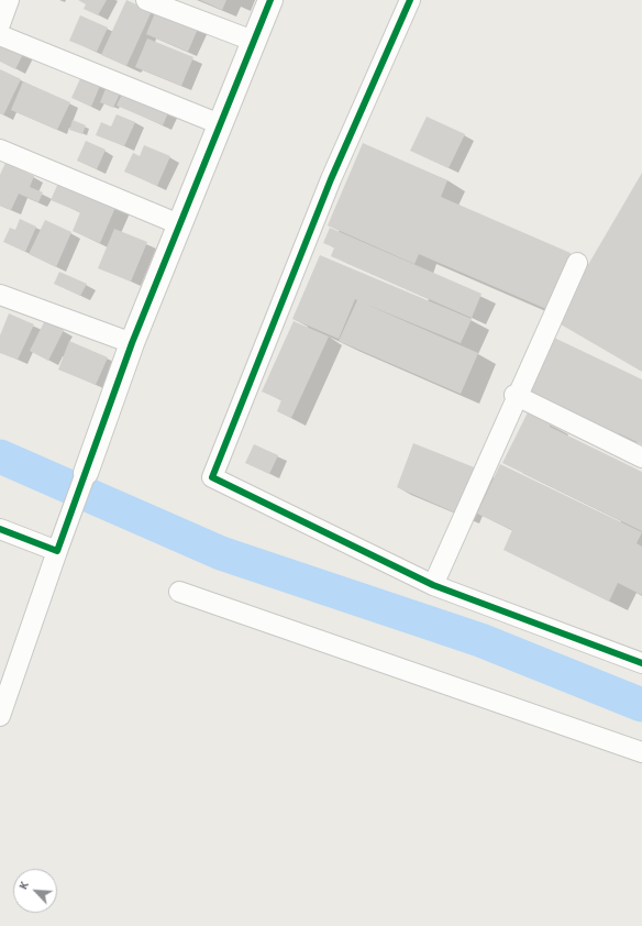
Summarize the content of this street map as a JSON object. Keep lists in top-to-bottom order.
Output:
{
  "north": "top left"
}
